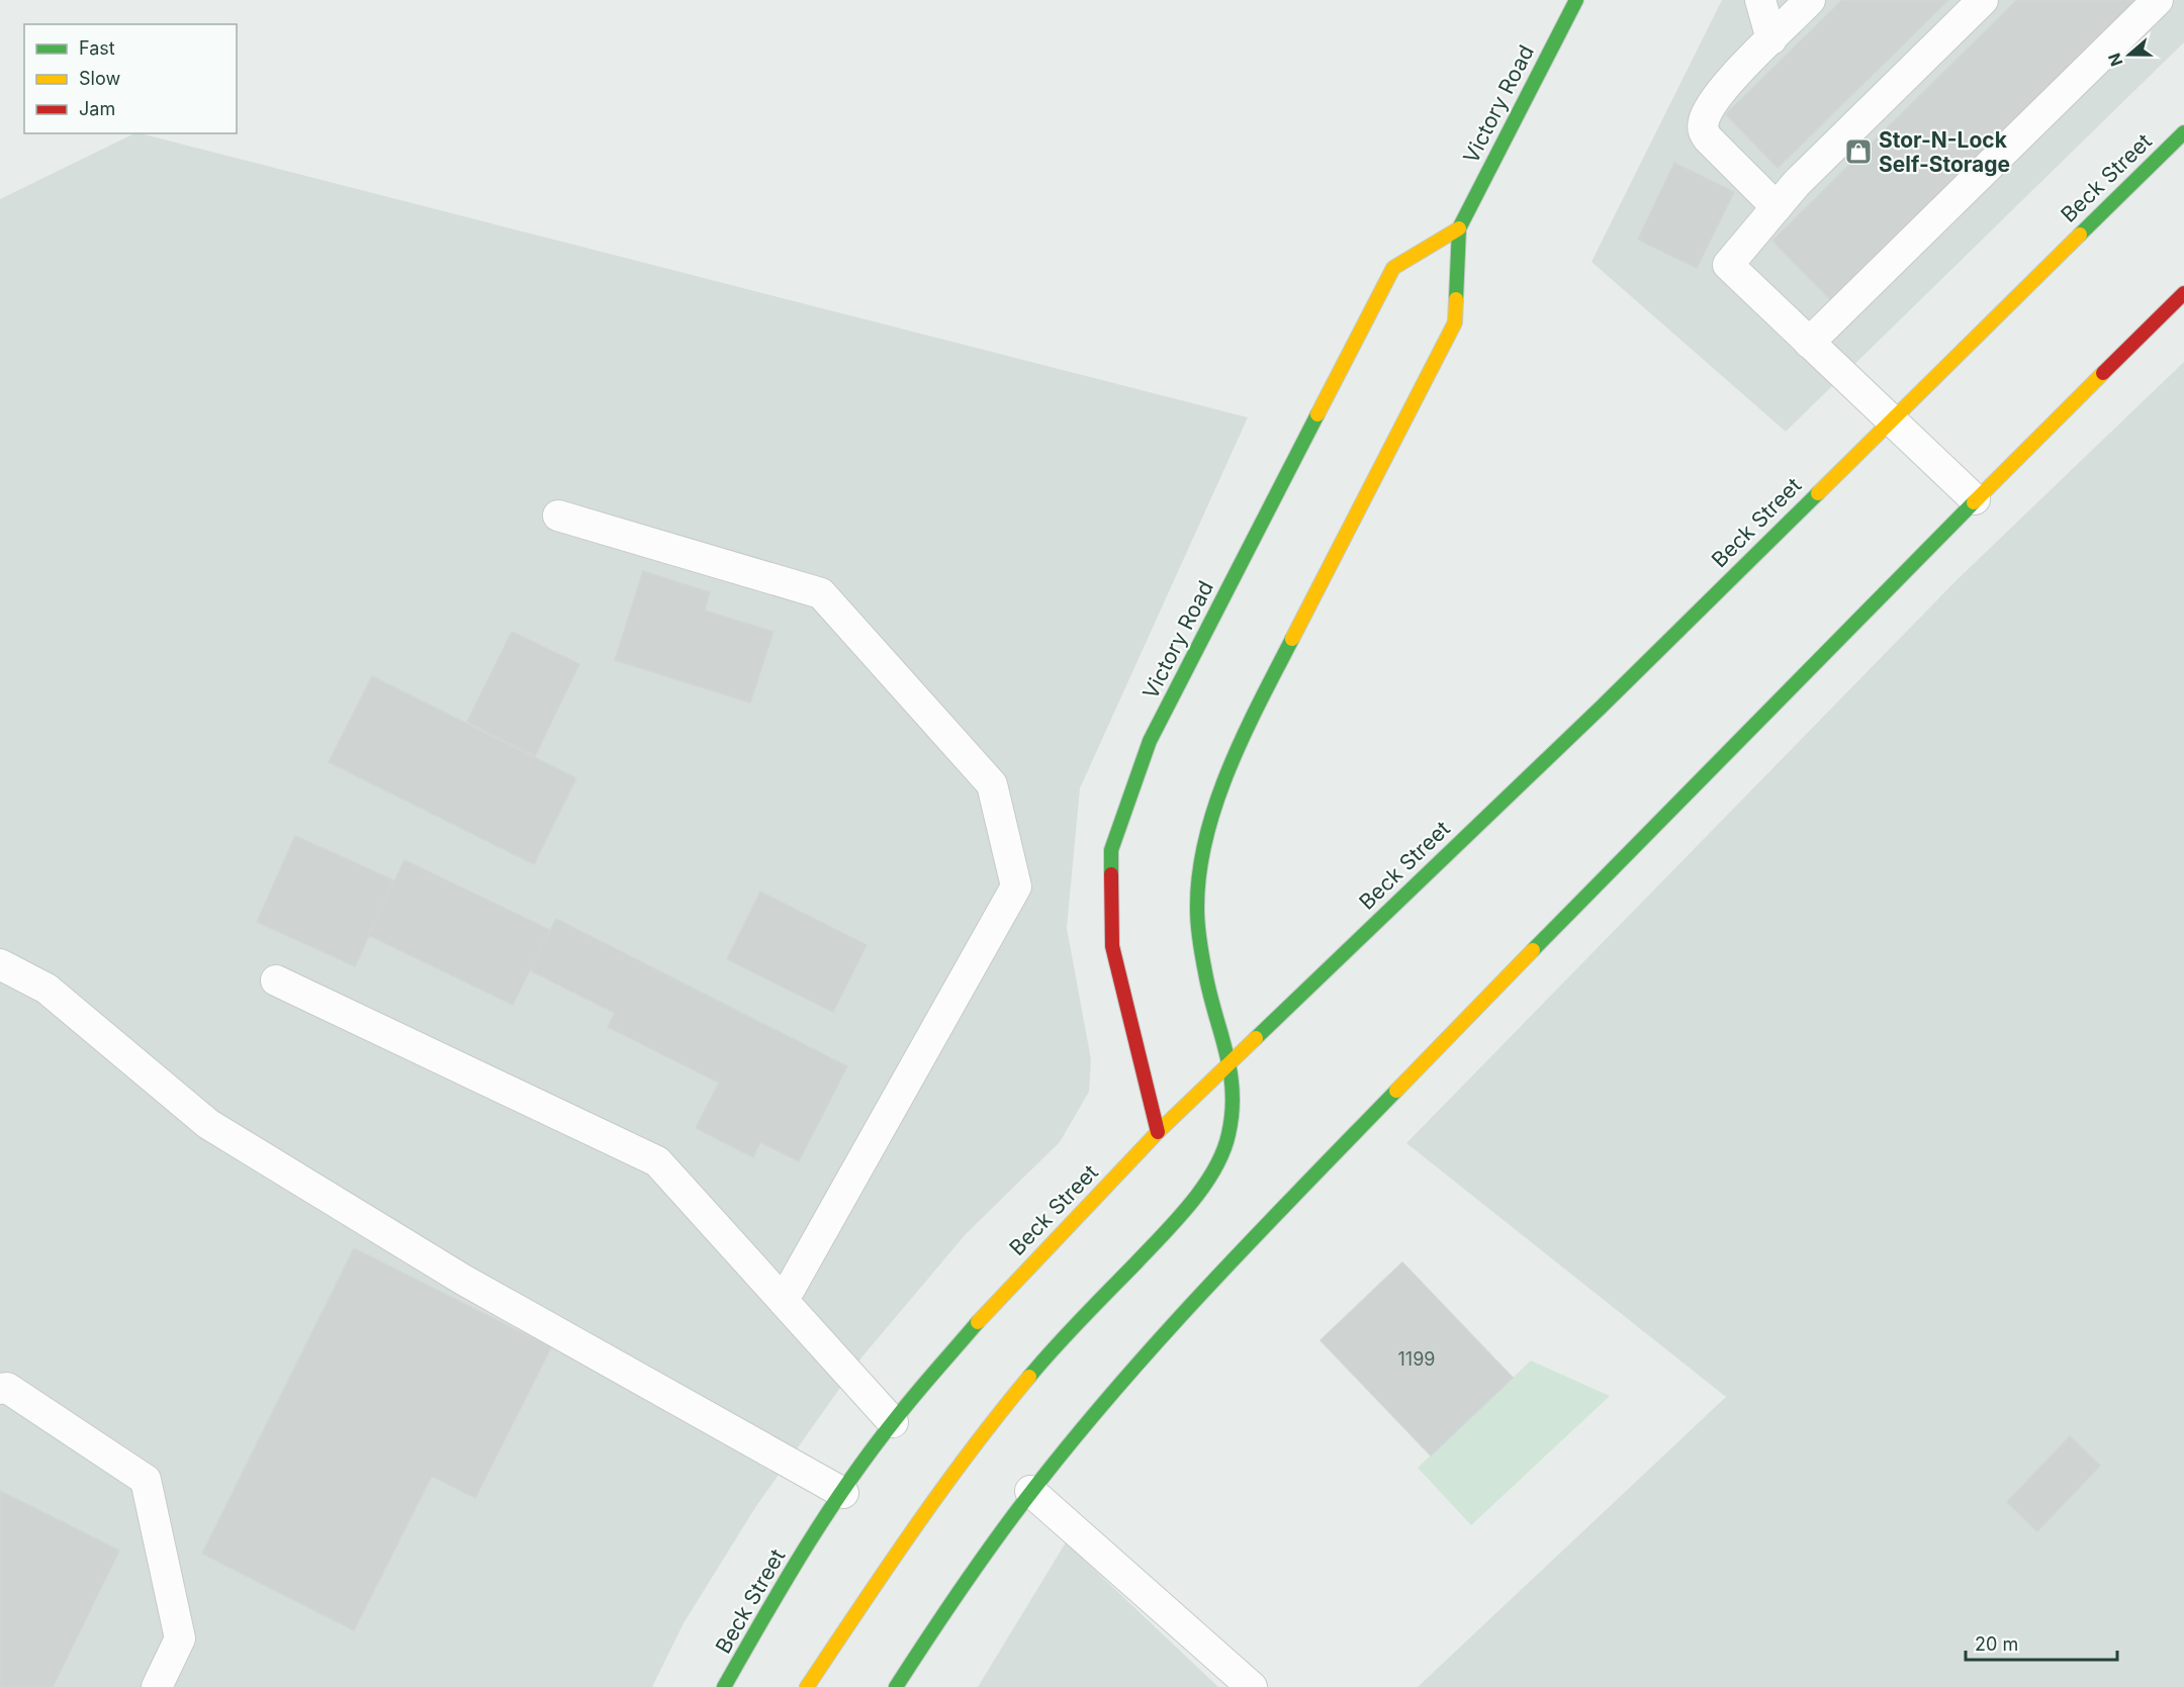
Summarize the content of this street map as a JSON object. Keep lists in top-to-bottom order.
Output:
{
  "streets": {
    "main road": ["Victory Road", "Beck Street"]
  },
  "crossings": [
    ["Victory Road", "Beck Street"]
  ],
  "places": {
    "shop": ["Stor-N-Lock Self-Storage"]
  },
  "house_numbers": ["1199"],
  "legend": ["Fast", "Slow", "Jam"],
  "scale_bar": "20 m",
  "north": "left"
}
